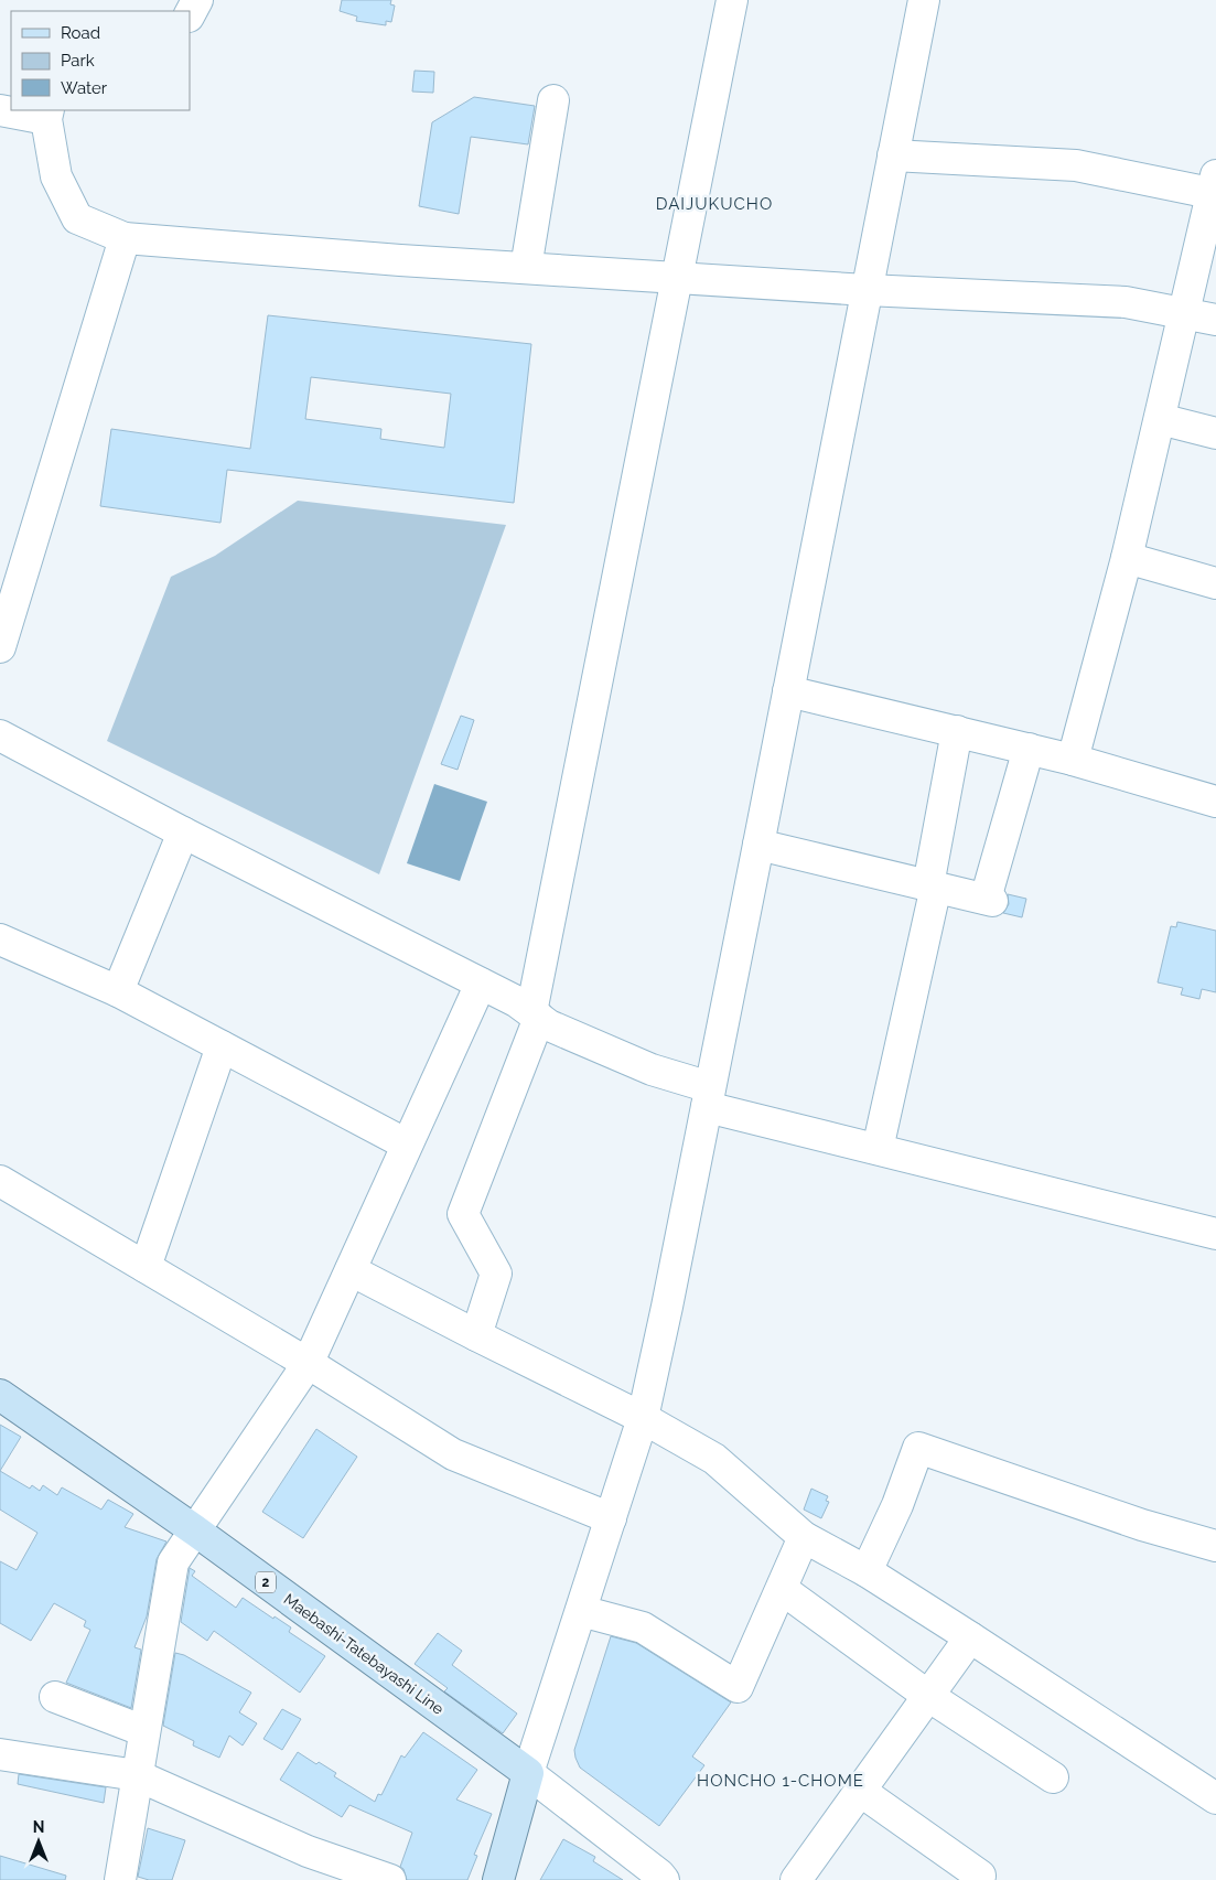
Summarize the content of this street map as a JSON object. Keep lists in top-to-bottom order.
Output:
{
  "streets": {
    "main road": ["2", "Maebashi-Tatebayashi Line"]
  },
  "districts": ["DAIJUKUCHO", "HONCHO 1-CHOME"],
  "legend": ["Road", "Park", "Water"],
  "north": "top"
}
